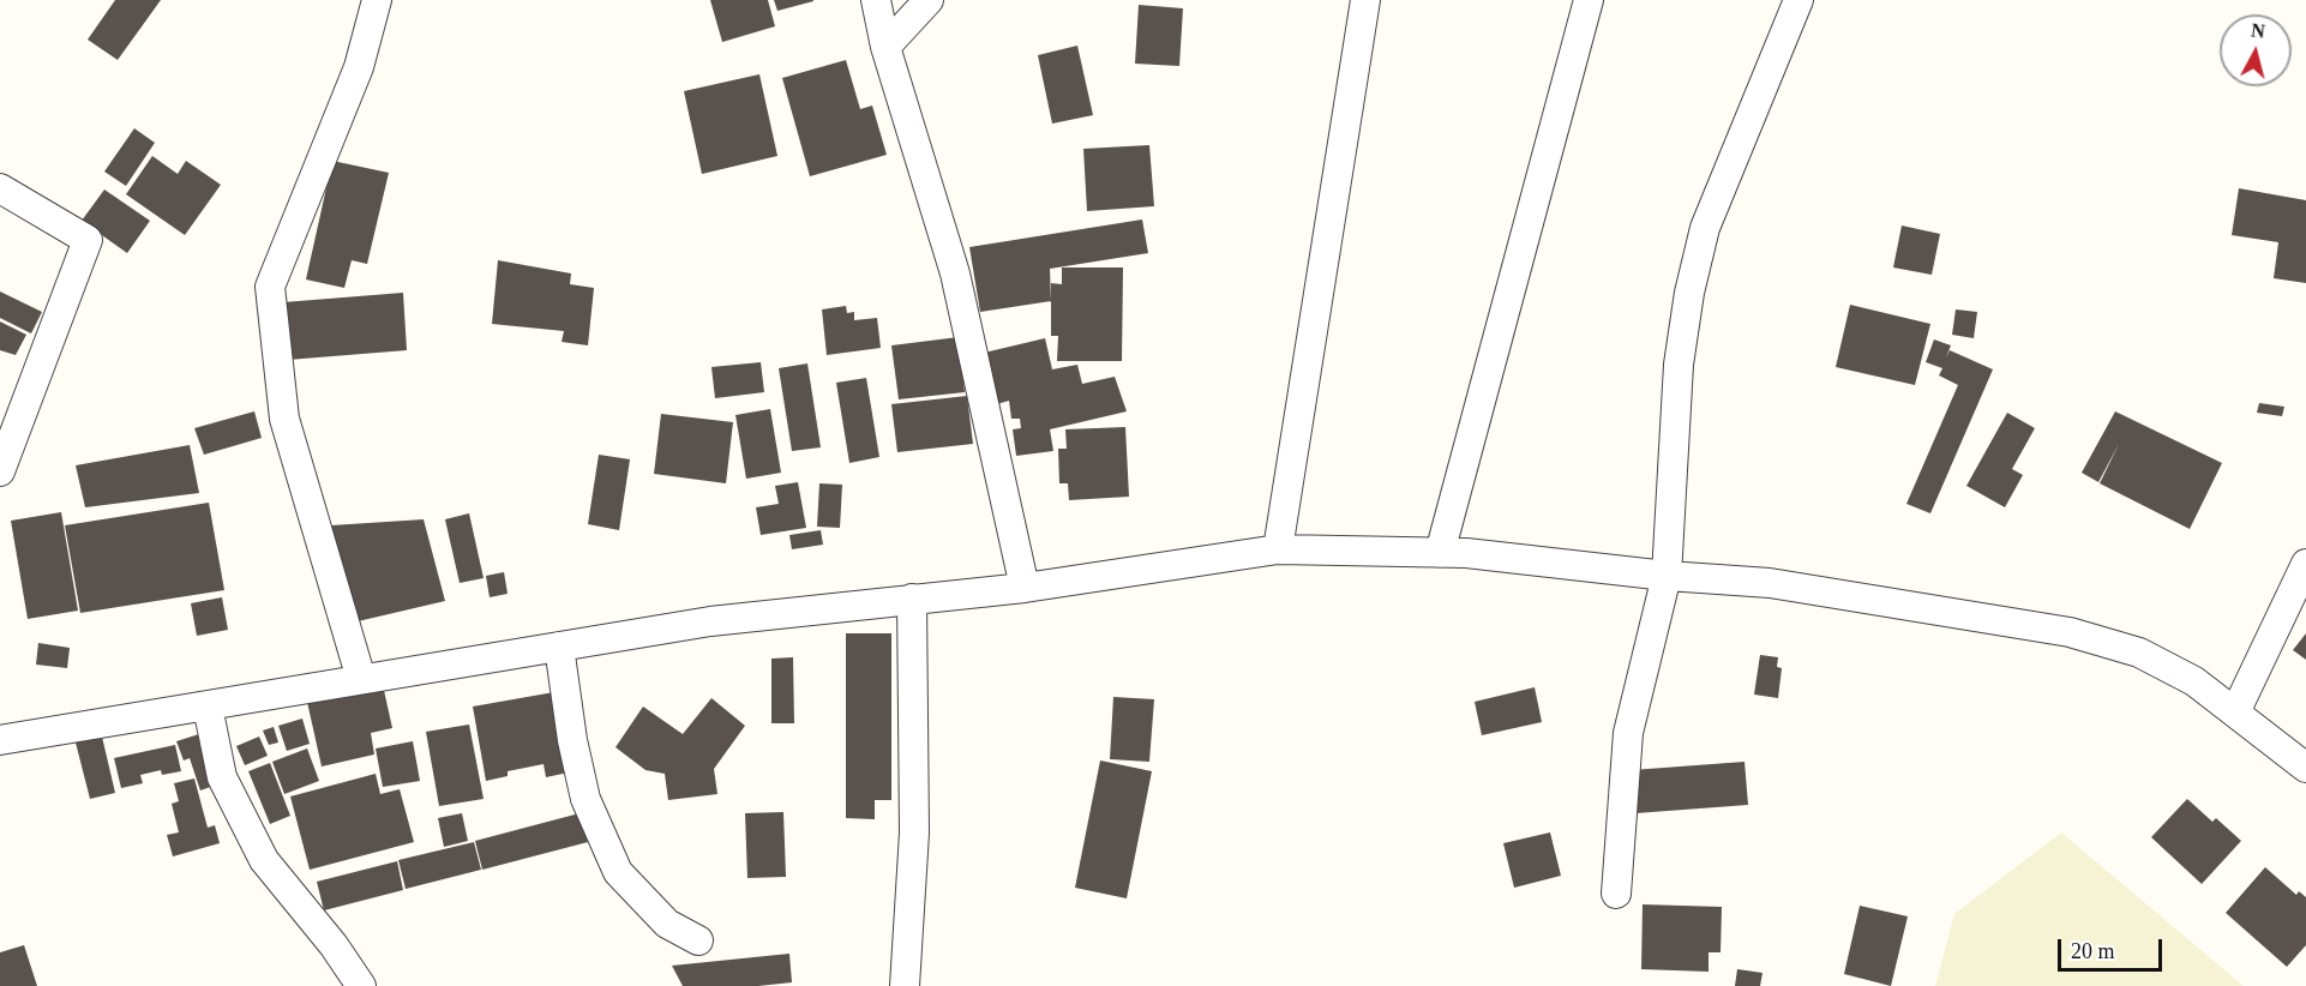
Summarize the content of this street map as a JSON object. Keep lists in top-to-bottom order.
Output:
{
  "scale_bar": "20 m",
  "north": "top"
}
